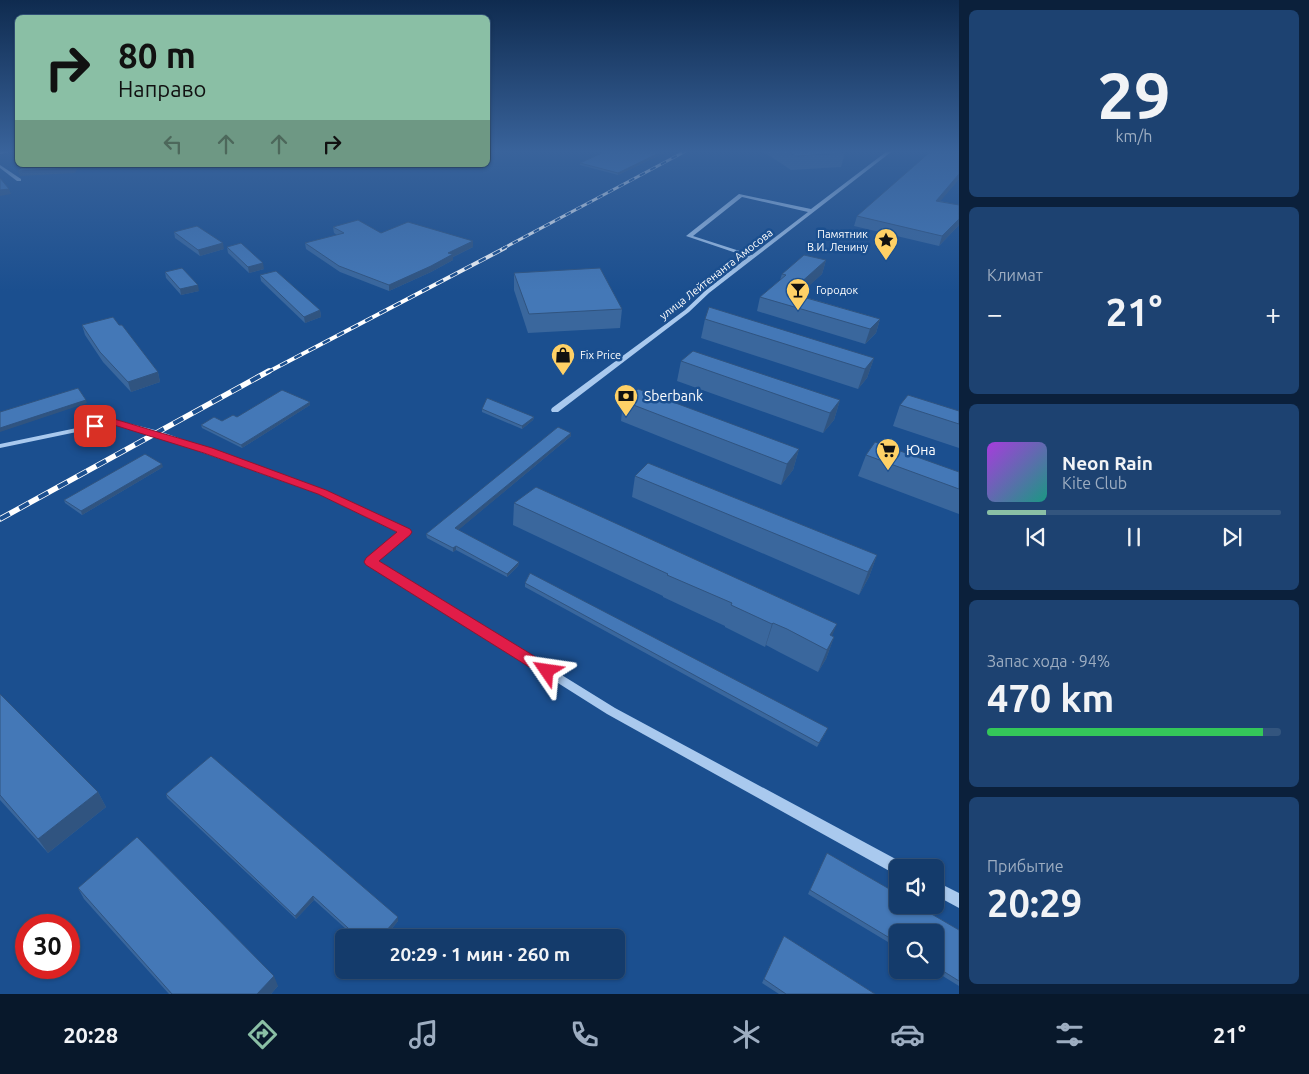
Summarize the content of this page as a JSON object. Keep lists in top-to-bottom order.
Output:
{
  "streets": {
    "street": ["улица Лейтенанта Амосова"]
  },
  "places": {
    "place": ["Памятник В.И. Ленину"],
    "bar": ["Городок"],
    "shop": ["Fix Price"],
    "bank": ["Sberbank"],
    "supermarket": ["Юна"]
  },
  "page": {
    "tile": [
      ["29", "km/h"],
      "Климат",
      ["Запас хода · 94%", "470 km"],
      ["Прибытие", "20:29"]
    ],
    "turn": ["80 m", "Направо"],
    "heat": ["−", "21°", "+"],
    "song": ["Neon Rain", "Kite Club"],
    "limit": "30",
    "trip": "20:29 · 1 мин · 260 m",
    "tabs": ["20:28", "21°"]
  }
}
